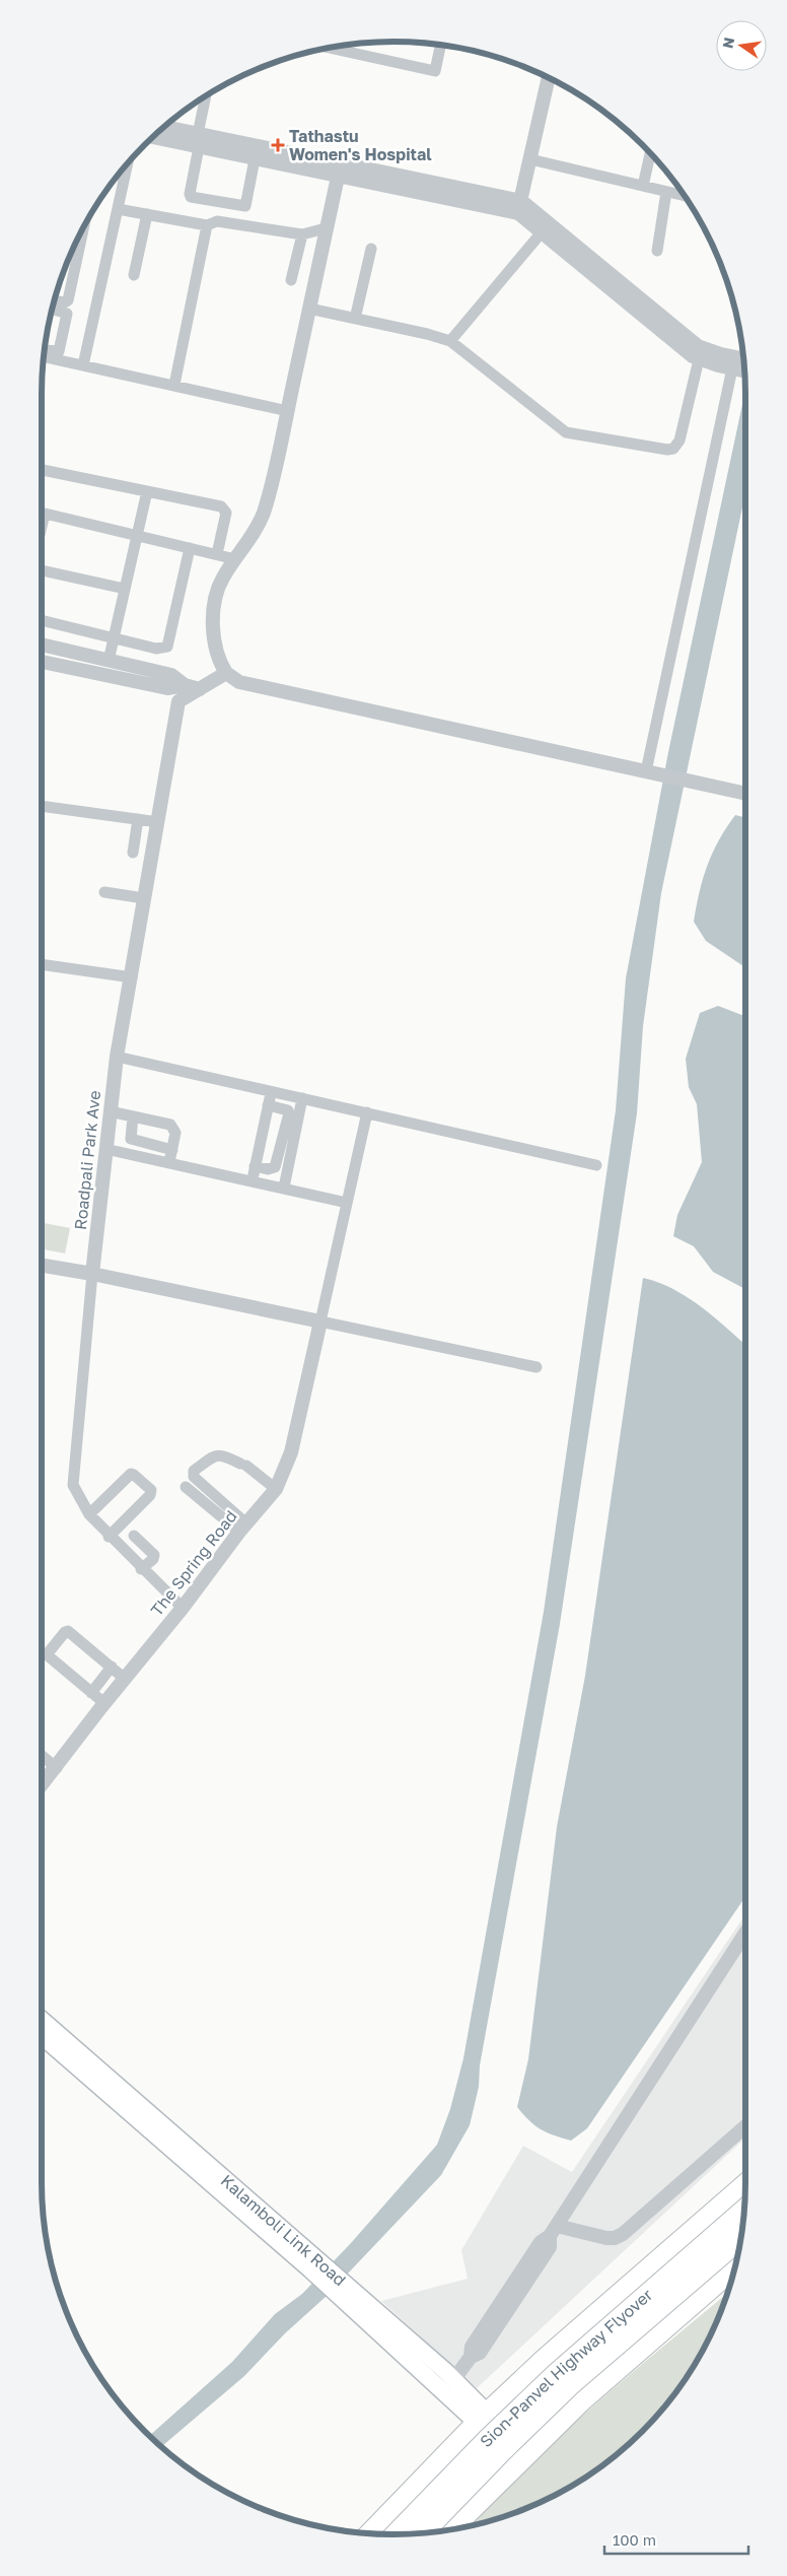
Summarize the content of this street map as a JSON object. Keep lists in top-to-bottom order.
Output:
{
  "streets": {
    "highway": ["Sion-Panvel Highway Flyover"],
    "main road": ["Kalamboli Link Road"],
    "street": ["Roadpali Park Ave", "The Spring Road"]
  },
  "crossings": [
    ["Roadpali Park Ave", "The Spring Road"]
  ],
  "places": {
    "health": ["Tathastu Women's Hospital"]
  },
  "scale_bar": "100 m",
  "north": "left"
}
